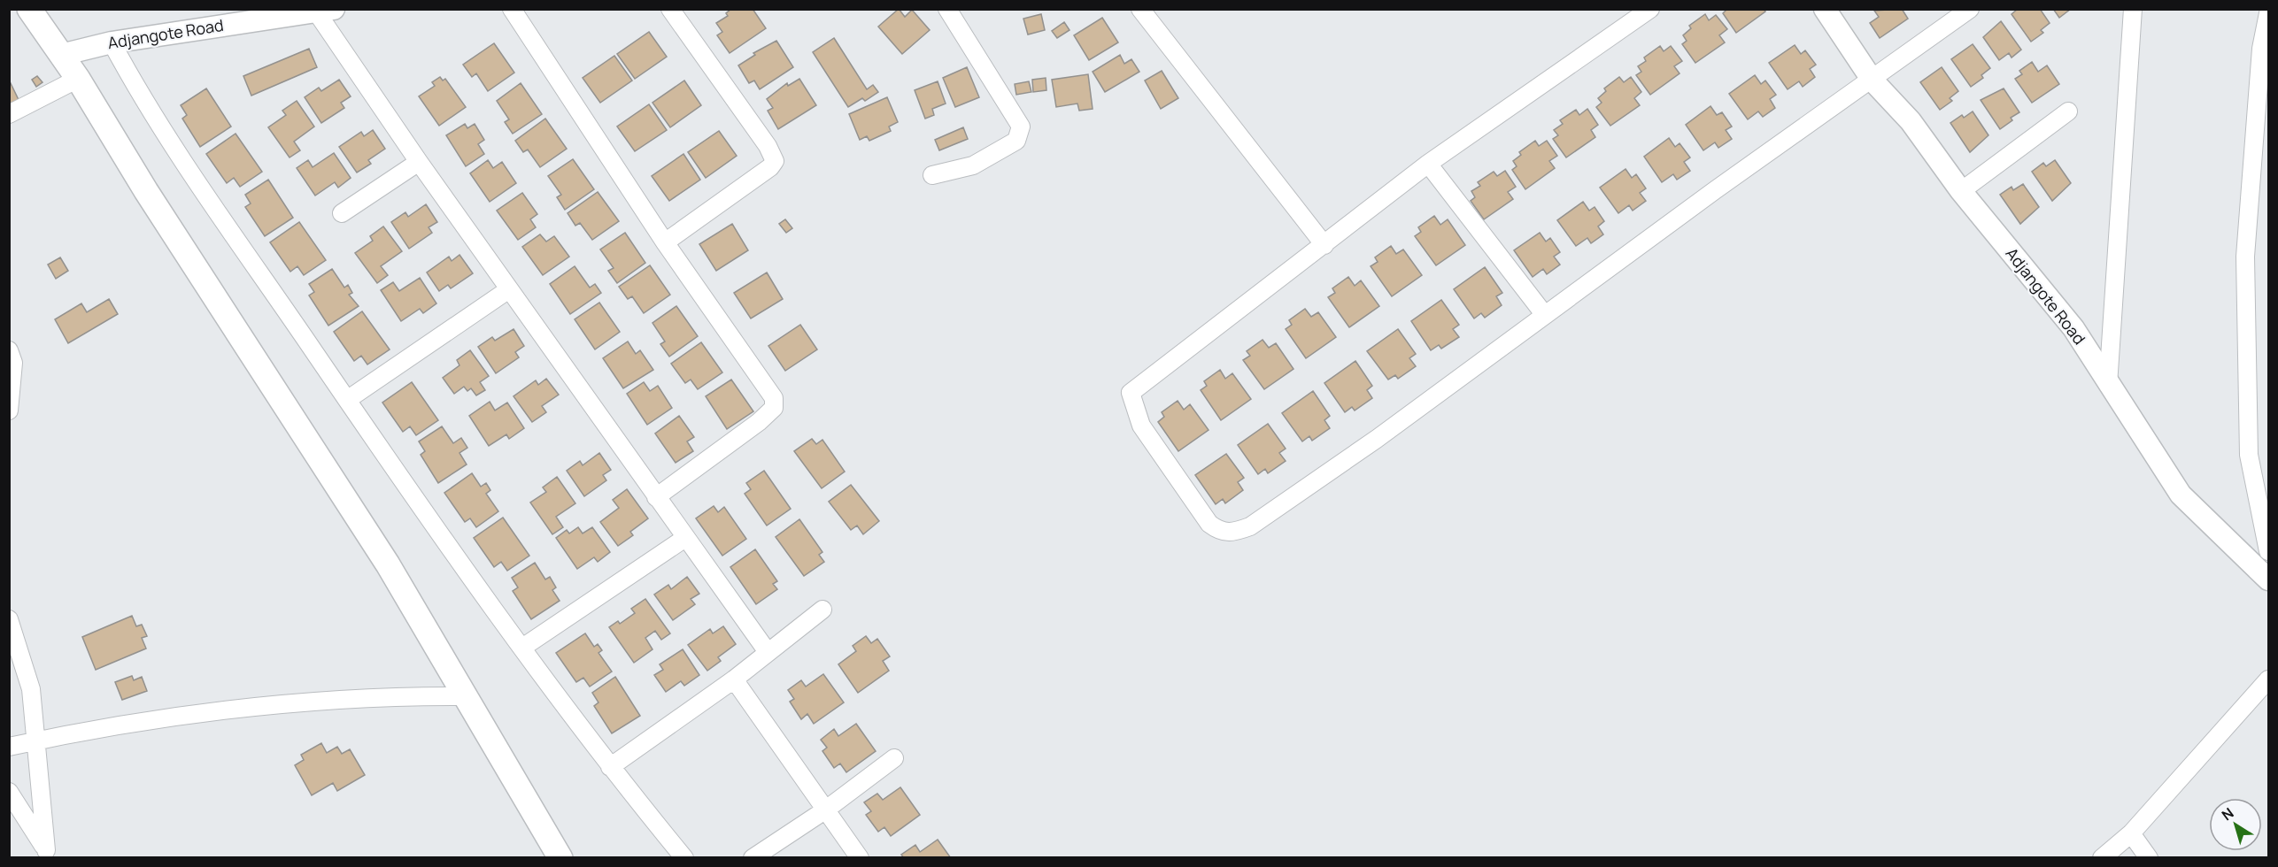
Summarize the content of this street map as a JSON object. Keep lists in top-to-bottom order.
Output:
{
  "streets": {
    "street": ["Adjangote Road"]
  },
  "north": "top left"
}
